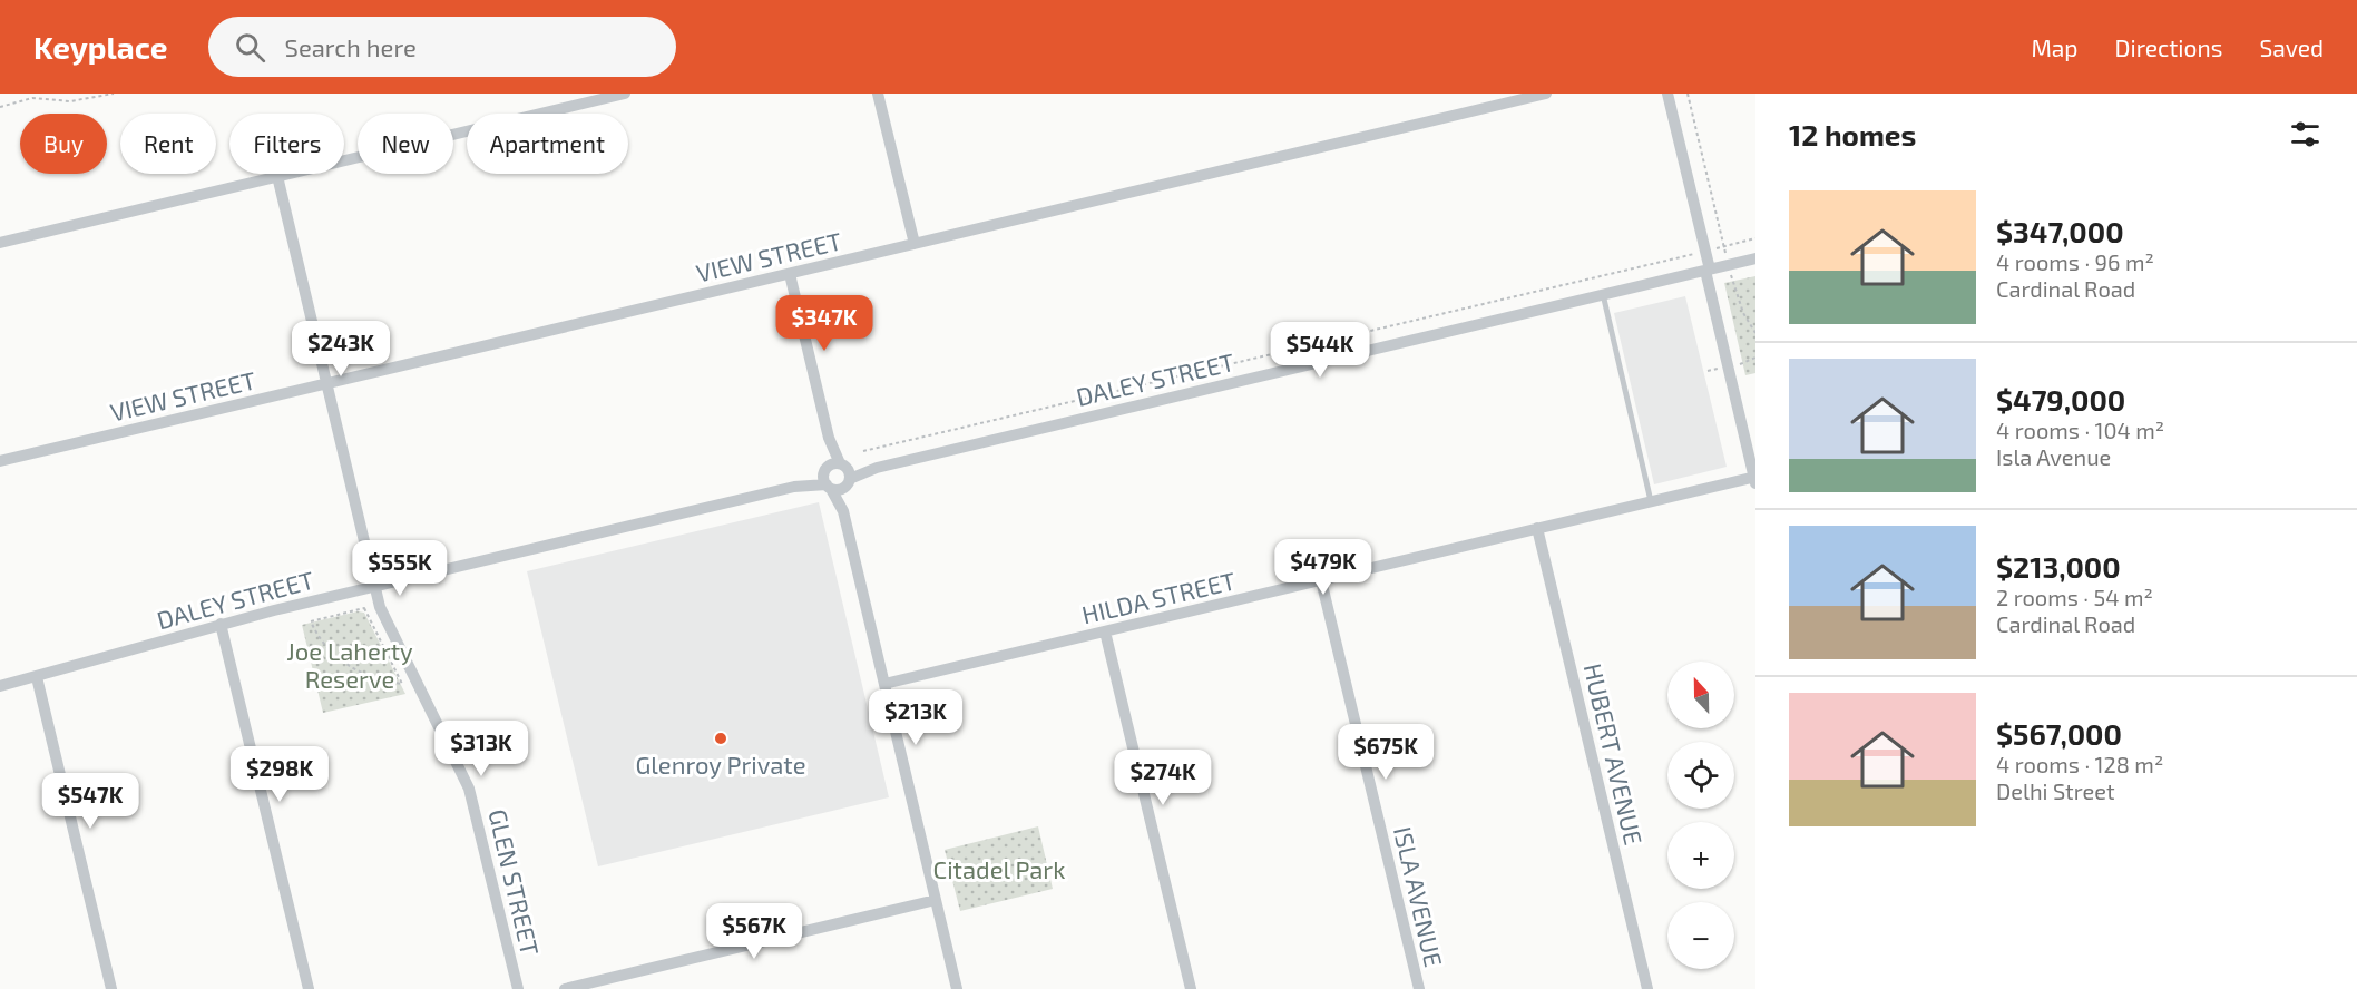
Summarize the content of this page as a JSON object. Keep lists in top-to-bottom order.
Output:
{
  "streets": {
    "street": [
      "VIEW STREET",
      "DALEY STREET",
      "HILDA STREET",
      "HUBERT AVENUE",
      "GLEN STREET",
      "ISLA AVENUE"
    ]
  },
  "crossings": [
    ["VIEW STREET", "GLEN STREET"],
    ["DALEY STREET", "GLEN STREET"],
    ["HILDA STREET", "HUBERT AVENUE"],
    ["HILDA STREET", "ISLA AVENUE"]
  ],
  "parks": ["Joe Laherty Reserve", "Citadel Park"],
  "places": ["Glenroy Private"],
  "north": "top",
  "page": {
    "header": "Keyplace",
    "search": "Search here",
    "nav": ["Map", "Directions", "Saved"],
    "heading": "12 homes",
    "chip": [
      "Buy",
      "Rent",
      "Filters",
      "New",
      "Apartment"
    ],
    "list": [
      {
        "name": "$347,000",
        "note": "4 rooms · 96 m² · Cardinal Road"
      },
      {
        "name": "$479,000",
        "note": "4 rooms · 104 m² · Isla Avenue"
      },
      {
        "name": "$213,000",
        "note": "2 rooms · 54 m² · Cardinal Road"
      },
      {
        "name": "$567,000",
        "note": "4 rooms · 128 m² · Delhi Street"
      }
    ],
    "price": [
      "$347K",
      "$243K",
      "$544K",
      "$479K",
      "$555K",
      "$213K",
      "$313K",
      "$675K",
      "$298K",
      "$274K",
      "$547K",
      "$567K"
    ],
    "map_buttons": ["+", "−"]
  }
}
